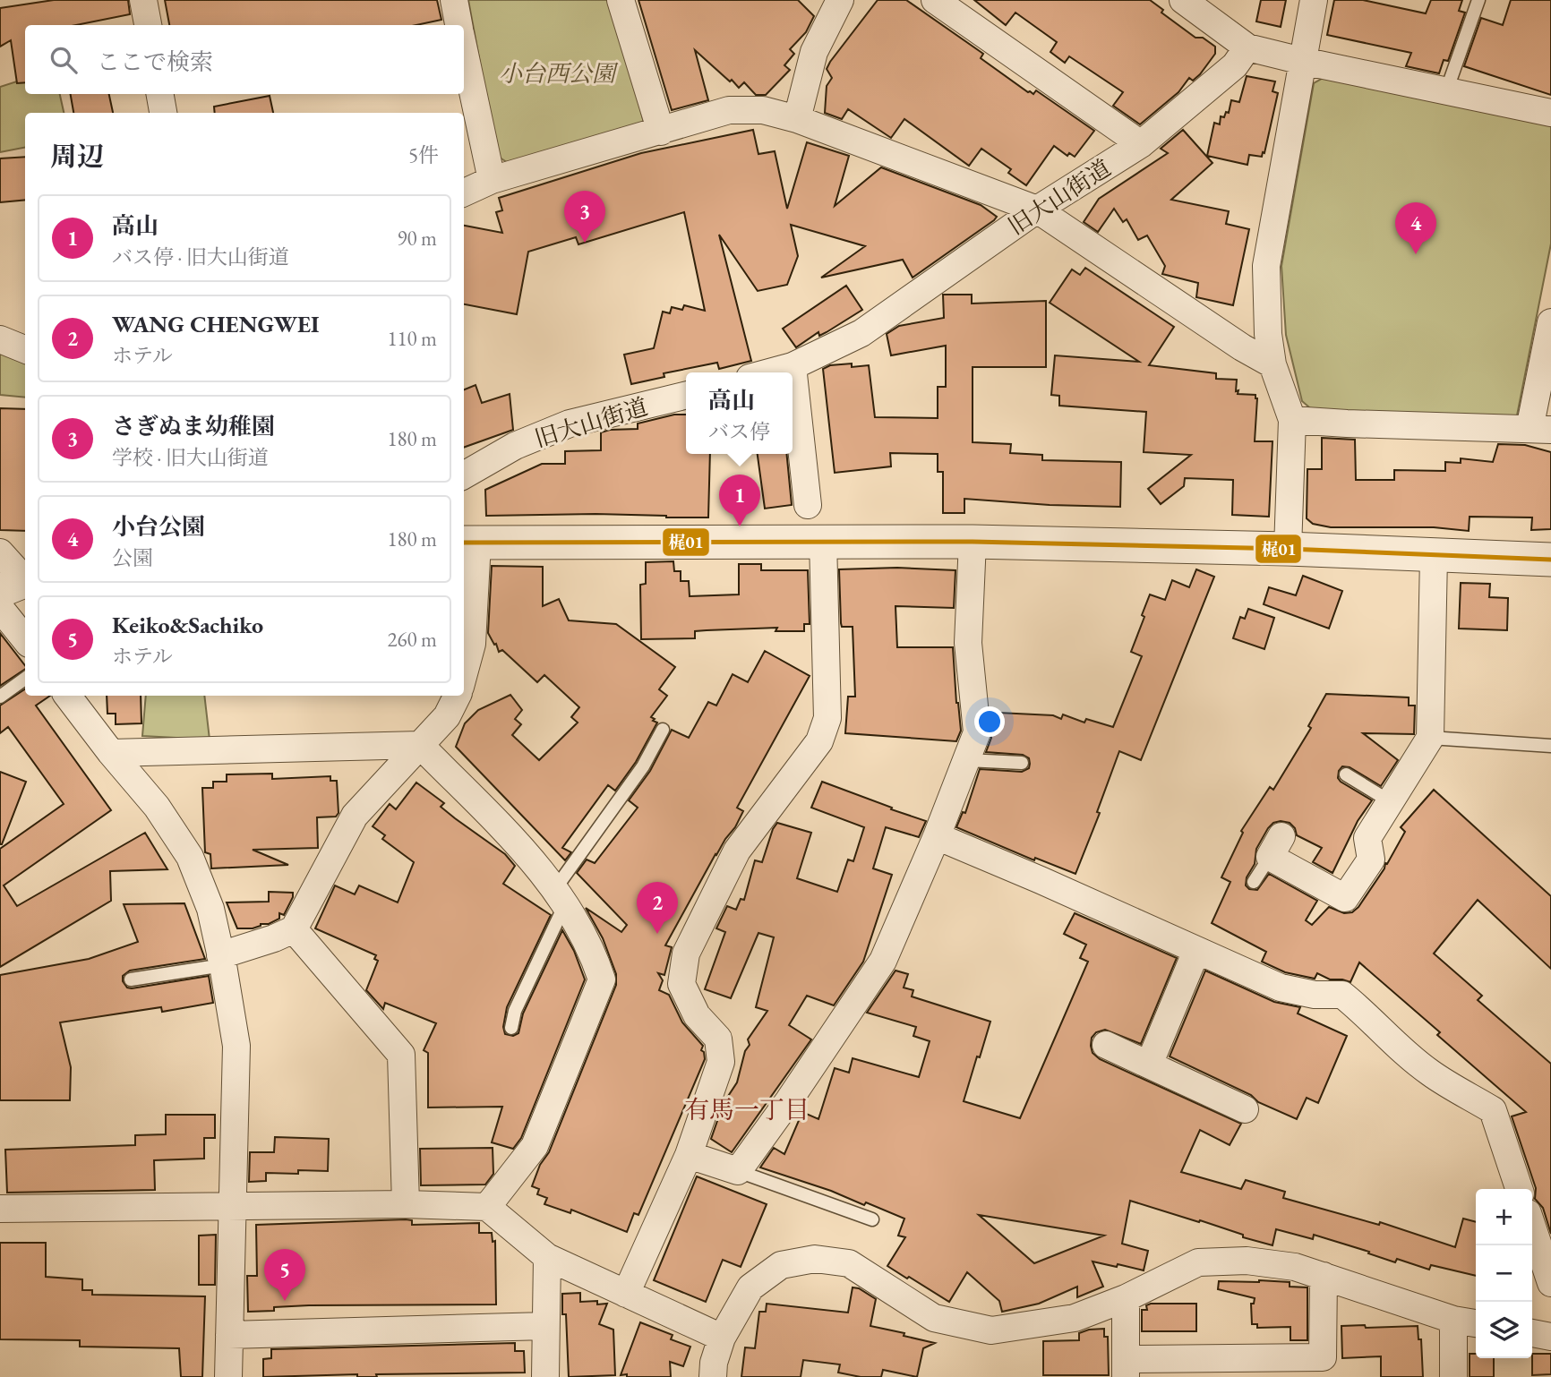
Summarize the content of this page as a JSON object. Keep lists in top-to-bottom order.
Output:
{
  "streets": {
    "street": ["旧大山街道"]
  },
  "districts": ["有馬一丁目"],
  "parks": ["小台西公園"],
  "lines": ["transit line 梶01"],
  "page": {
    "search": "ここで検索",
    "heading": ["周辺", "5件"],
    "pins": [
      "3",
      "4",
      "1",
      "2",
      "5"
    ],
    "list": [
      {
        "mark": "1",
        "name": "高山",
        "note": "バス停 · 旧大山街道",
        "value": "90 m"
      },
      {
        "mark": "2",
        "name": "WANG CHENGWEI",
        "note": "ホテル",
        "value": "110 m"
      },
      {
        "mark": "3",
        "name": "さぎぬま幼稚園",
        "note": "学校 · 旧大山街道",
        "value": "180 m"
      },
      {
        "mark": "4",
        "name": "小台公園",
        "note": "公園",
        "value": "180 m"
      },
      {
        "mark": "5",
        "name": "Keiko&Sachiko",
        "note": "ホテル",
        "value": "260 m"
      }
    ],
    "popup": ["高山", "バス停"],
    "map_buttons": ["+", "−"]
  }
}
